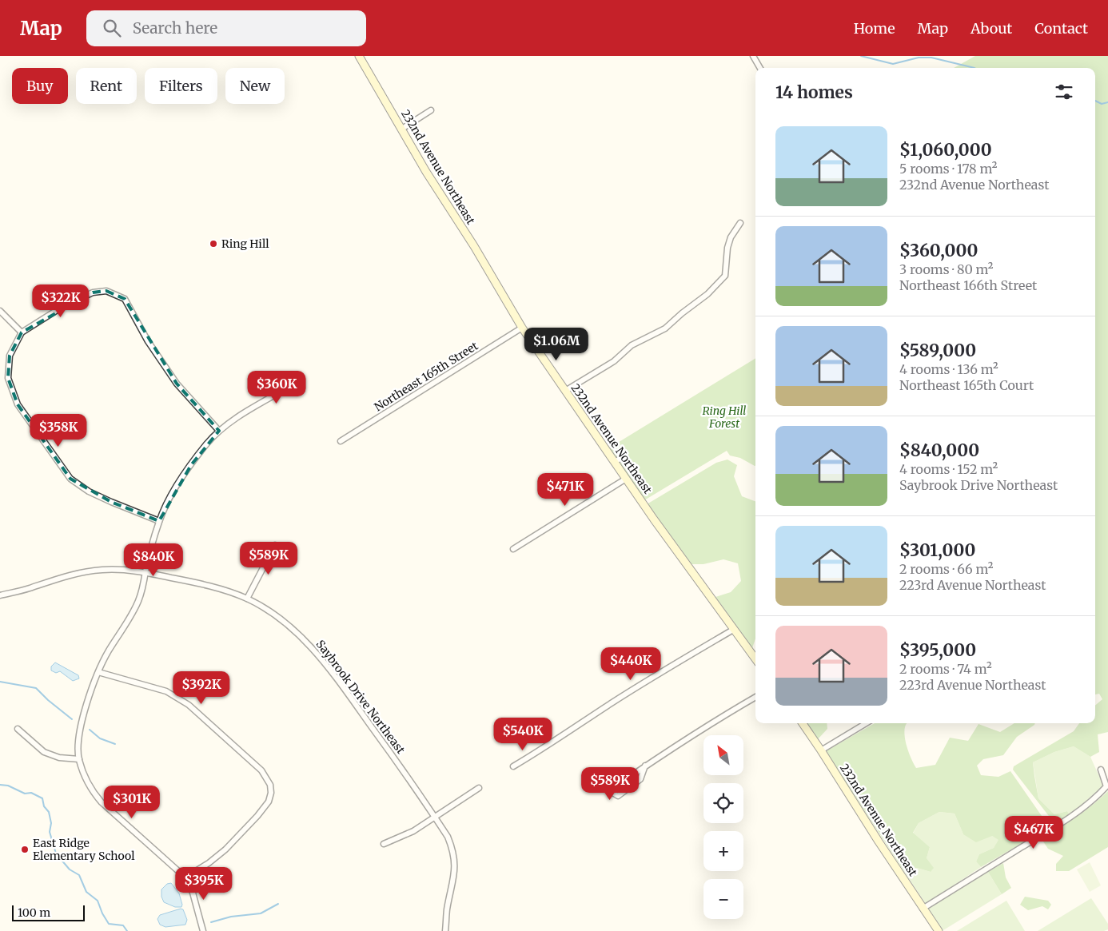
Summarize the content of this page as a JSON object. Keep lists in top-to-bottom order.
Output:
{
  "streets": {
    "street": ["232nd Avenue Northeast", "Northeast 165th Street", "Saybrook Drive Northeast"]
  },
  "crossings": [
    ["232nd Avenue Northeast", "Northeast 165th Street"]
  ],
  "parks": ["Ring Hill Forest"],
  "places": ["Ring Hill", "East Ridge Elementary School"],
  "scale_bar": "100 m",
  "north": "top left",
  "page": {
    "header": "Map",
    "search": "Search here",
    "nav": [
      "Home",
      "Map",
      "About",
      "Contact"
    ],
    "chip": [
      "Buy",
      "Rent",
      "Filters",
      "New"
    ],
    "heading": "14 homes",
    "list": [
      {
        "name": "$1,060,000",
        "note": "5 rooms · 178 m² · 232nd Avenue Northeast"
      },
      {
        "name": "$360,000",
        "note": "3 rooms · 80 m² · Northeast 166th Street"
      },
      {
        "name": "$589,000",
        "note": "4 rooms · 136 m² · Northeast 165th Court"
      },
      {
        "name": "$840,000",
        "note": "4 rooms · 152 m² · Saybrook Drive Northeast"
      },
      {
        "name": "$301,000",
        "note": "2 rooms · 66 m² · 223rd Avenue Northeast"
      },
      {
        "name": "$395,000",
        "note": "2 rooms · 74 m² · 223rd Avenue Northeast"
      }
    ],
    "price": [
      "$322K",
      "$1.06M",
      "$360K",
      "$358K",
      "$471K",
      "$589K",
      "$840K",
      "$440K",
      "$392K",
      "$540K",
      "$589K",
      "$301K",
      "$467K",
      "$395K"
    ],
    "map_buttons": ["+", "−"],
    "scale": "100 m"
  }
}
